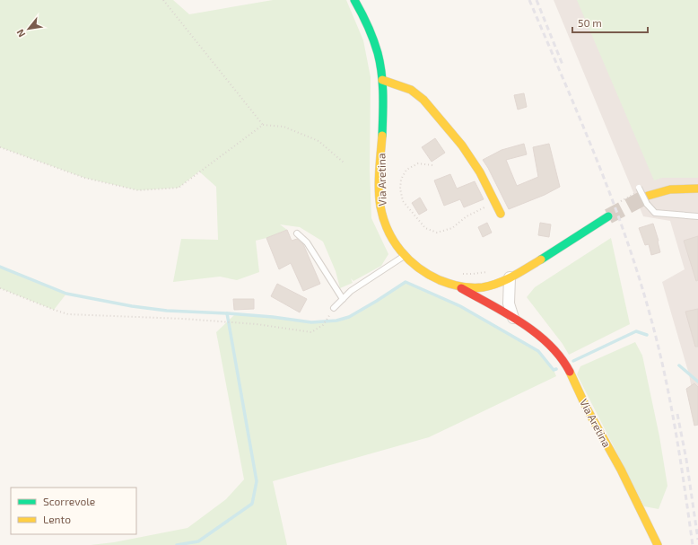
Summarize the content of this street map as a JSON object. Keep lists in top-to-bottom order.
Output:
{
  "streets": {
    "street": ["Via Aretina"]
  },
  "legend": ["Scorrevole", "Lento"],
  "scale_bar": "50 m",
  "north": "bottom left"
}
